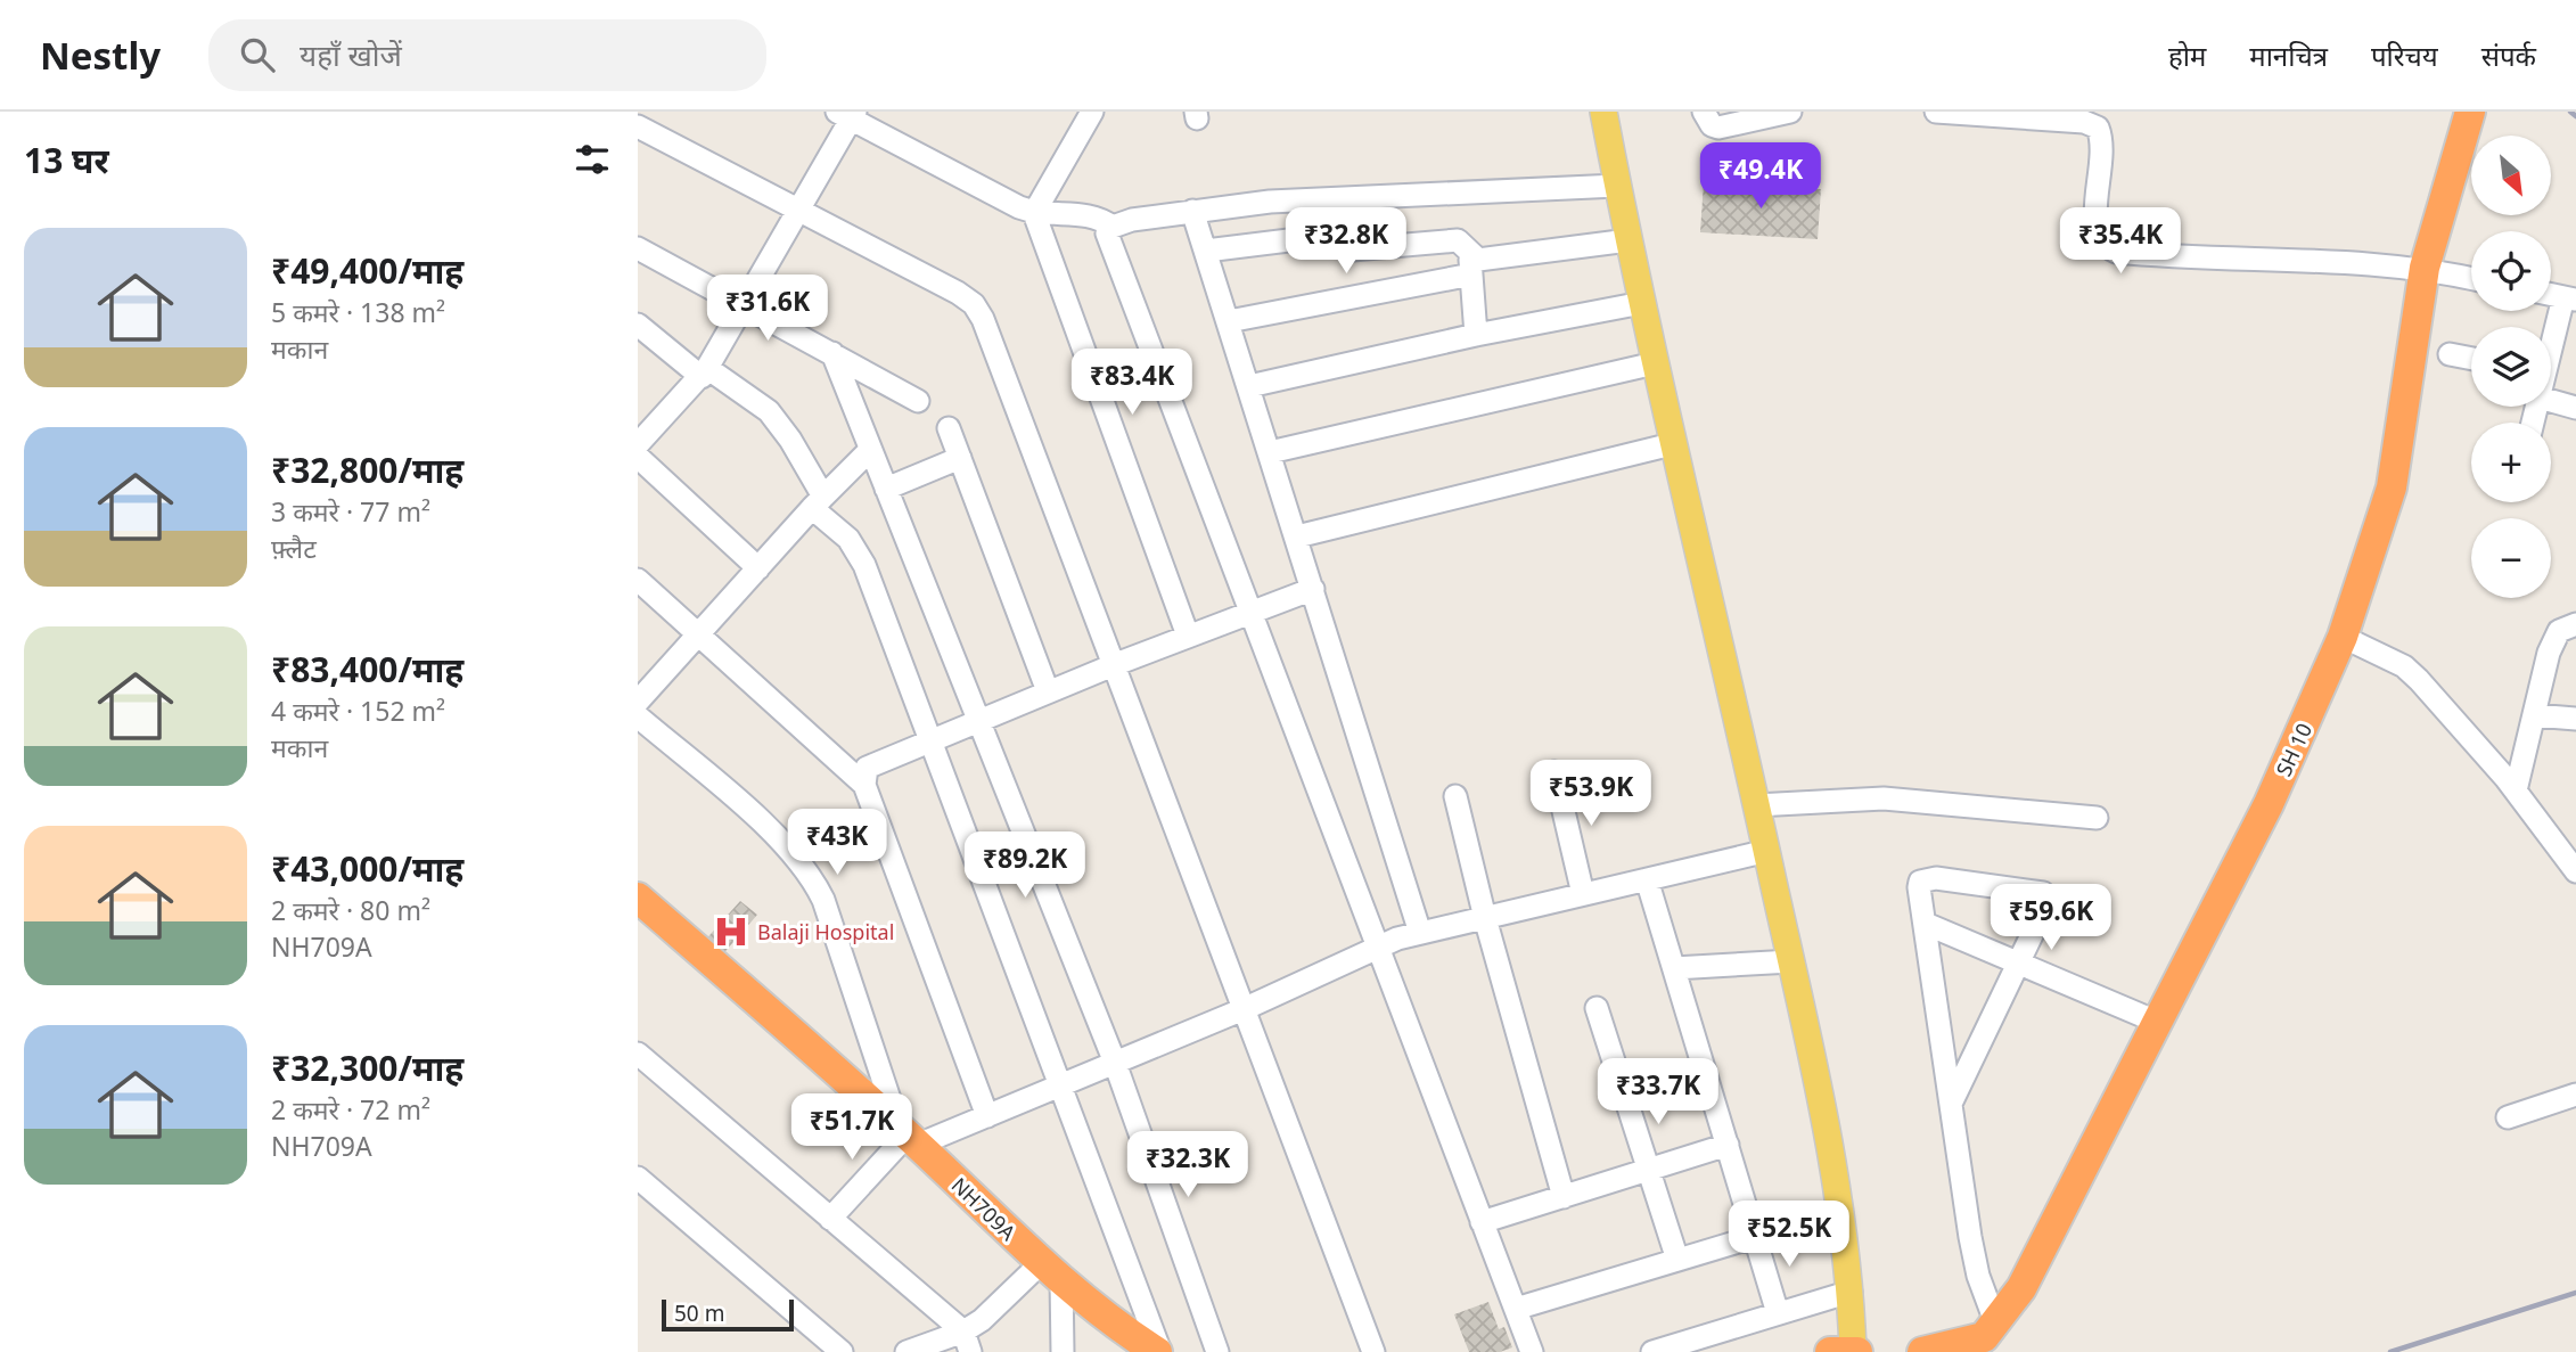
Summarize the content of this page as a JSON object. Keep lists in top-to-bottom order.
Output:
{
  "streets": {
    "highway": ["SH 10", "NH709A"]
  },
  "places": {
    "hospital": ["Balaji Hospital"]
  },
  "scale_bar": "50 m",
  "north": "bottom right",
  "page": {
    "header": "Nestly",
    "search": "यहाँ खोजें",
    "nav": [
      "होम",
      "मानचित्र",
      "परिचय",
      "संपर्क"
    ],
    "heading": "13 घर",
    "map_buttons": ["+", "−"],
    "price": [
      "₹49.4K",
      "₹32.8K",
      "₹35.4K",
      "₹31.6K",
      "₹83.4K",
      "₹53.9K",
      "₹43K",
      "₹89.2K",
      "₹59.6K",
      "₹33.7K",
      "₹51.7K",
      "₹32.3K",
      "₹52.5K"
    ],
    "list": [
      {
        "name": "₹49,400/माह",
        "note": "5 कमरे · 138 m² · मकान"
      },
      {
        "name": "₹32,800/माह",
        "note": "3 कमरे · 77 m² · फ़्लैट"
      },
      {
        "name": "₹83,400/माह",
        "note": "4 कमरे · 152 m² · मकान"
      },
      {
        "name": "₹43,000/माह",
        "note": "2 कमरे · 80 m² · NH709A"
      },
      {
        "name": "₹32,300/माह",
        "note": "2 कमरे · 72 m² · NH709A"
      }
    ],
    "scale": "50 m"
  }
}
